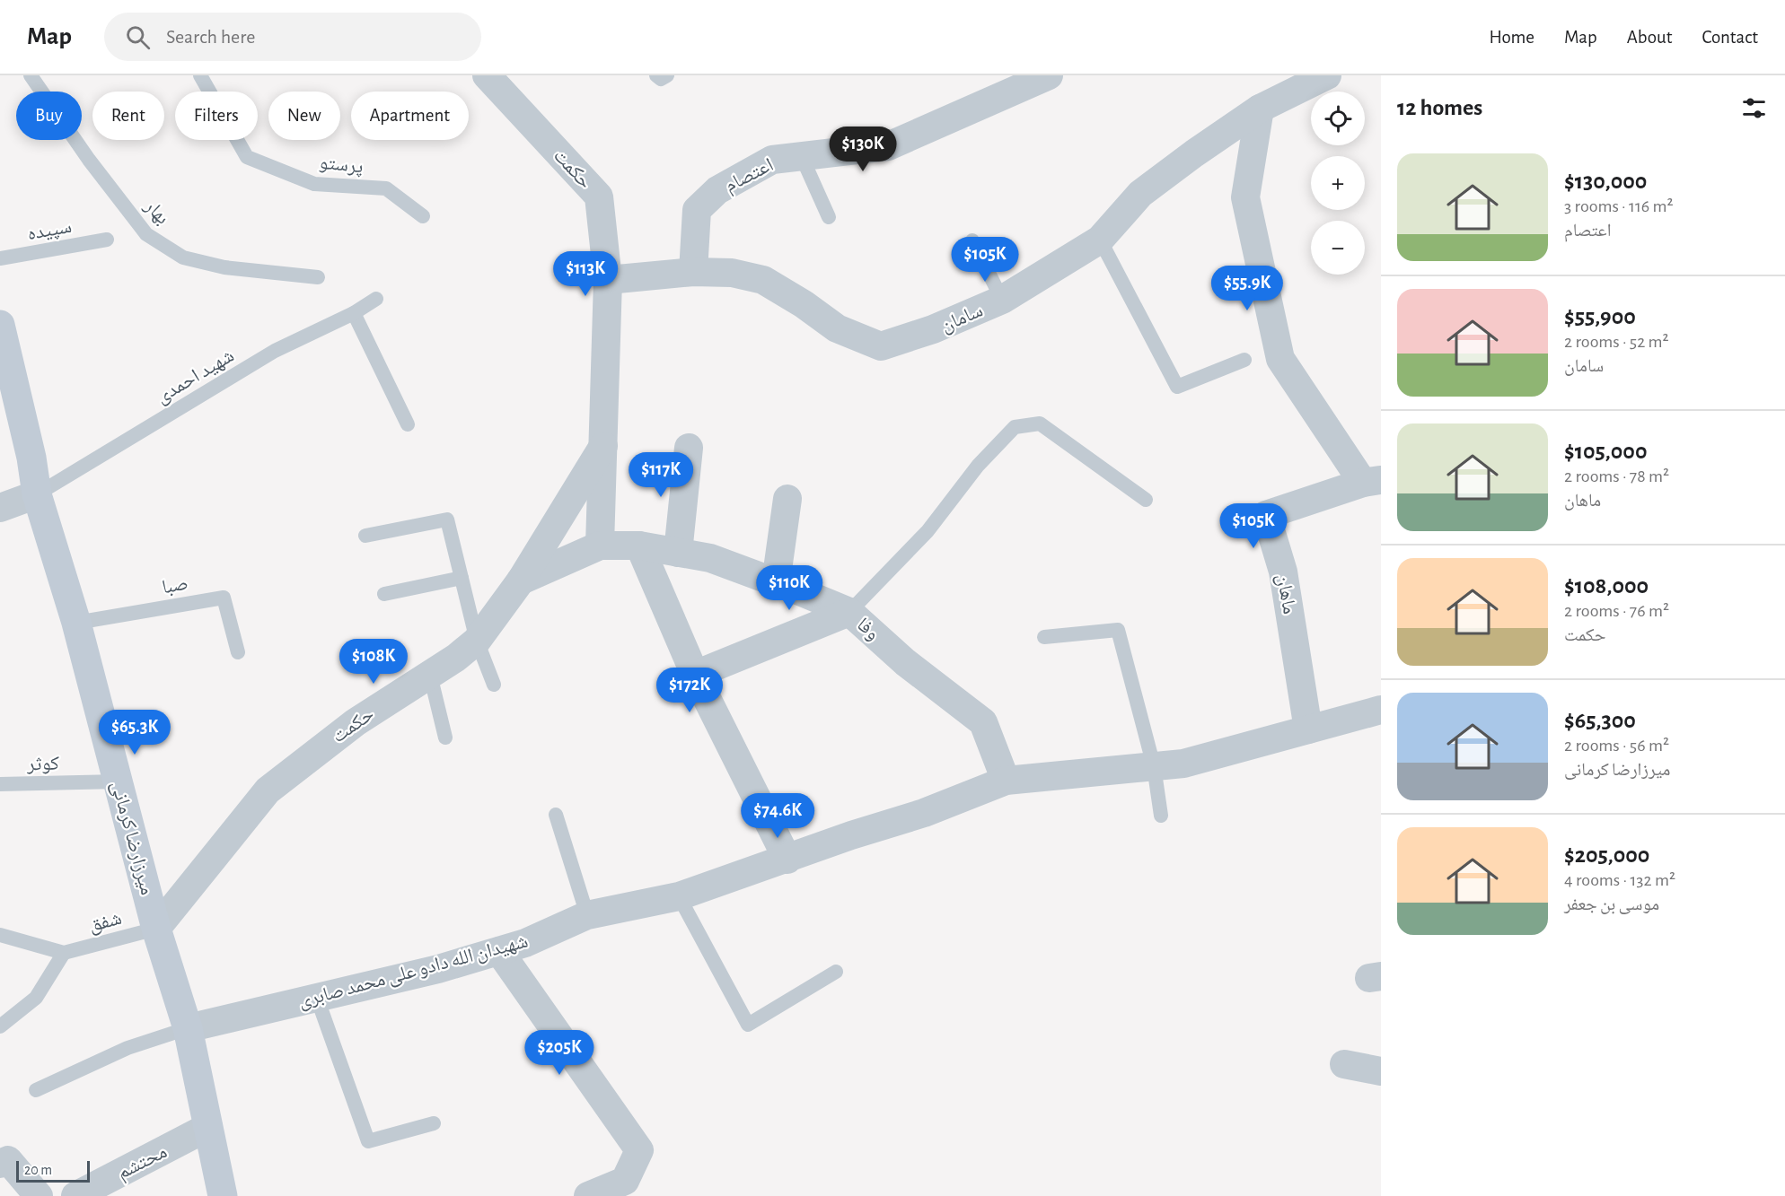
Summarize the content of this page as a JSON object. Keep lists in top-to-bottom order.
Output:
{
  "streets": {
    "main road": ["میرزارضا کرمانی"],
    "street": [
      "حکمت",
      "اعتصام",
      "سامان",
      "ماهان",
      "وفا",
      "شهیدان الله دادو علی محمد صابری",
      "محتشم"
    ],
    "lane": [
      "پرستو",
      "بهار",
      "سپیده",
      "شهید احمدی",
      "صبا",
      "کوثر",
      "شفق"
    ]
  },
  "crossings": [
    ["حکمت", "سامان"],
    ["حکمت", "وفا"],
    ["حکمت", "میرزارضا کرمانی"],
    ["حکمت", "شفق"],
    ["اعتصام", "سامان"],
    ["شهید احمدی", "میرزارضا کرمانی"],
    ["صبا", "میرزارضا کرمانی"],
    ["ماهان", "شهیدان الله دادو علی محمد صابری"],
    ["وفا", "شهیدان الله دادو علی محمد صابری"],
    ["کوثر", "میرزارضا کرمانی"],
    ["میرزارضا کرمانی", "شفق"],
    ["میرزارضا کرمانی", "شهیدان الله دادو علی محمد صابری"],
    ["میرزارضا کرمانی", "محتشم"]
  ],
  "scale_bar": "20 m",
  "page": {
    "header": "Map",
    "search": "Search here",
    "nav": [
      "Home",
      "Map",
      "About",
      "Contact"
    ],
    "heading": "12 homes",
    "map_buttons": ["+", "−"],
    "chip": [
      "Buy",
      "Rent",
      "Filters",
      "New",
      "Apartment"
    ],
    "price": [
      "$130K",
      "$105K",
      "$113K",
      "$55.9K",
      "$117K",
      "$105K",
      "$110K",
      "$108K",
      "$172K",
      "$65.3K",
      "$74.6K",
      "$205K"
    ],
    "list": [
      {
        "name": "$130,000",
        "note": "3 rooms · 116 m² · اعتصام"
      },
      {
        "name": "$55,900",
        "note": "2 rooms · 52 m² · سامان"
      },
      {
        "name": "$105,000",
        "note": "2 rooms · 78 m² · ماهان"
      },
      {
        "name": "$108,000",
        "note": "2 rooms · 76 m² · حکمت"
      },
      {
        "name": "$65,300",
        "note": "2 rooms · 56 m² · میرزارضا کرمانی"
      },
      {
        "name": "$205,000",
        "note": "4 rooms · 132 m² · موسی بن جعفر"
      }
    ],
    "scale": "20 m"
  }
}
